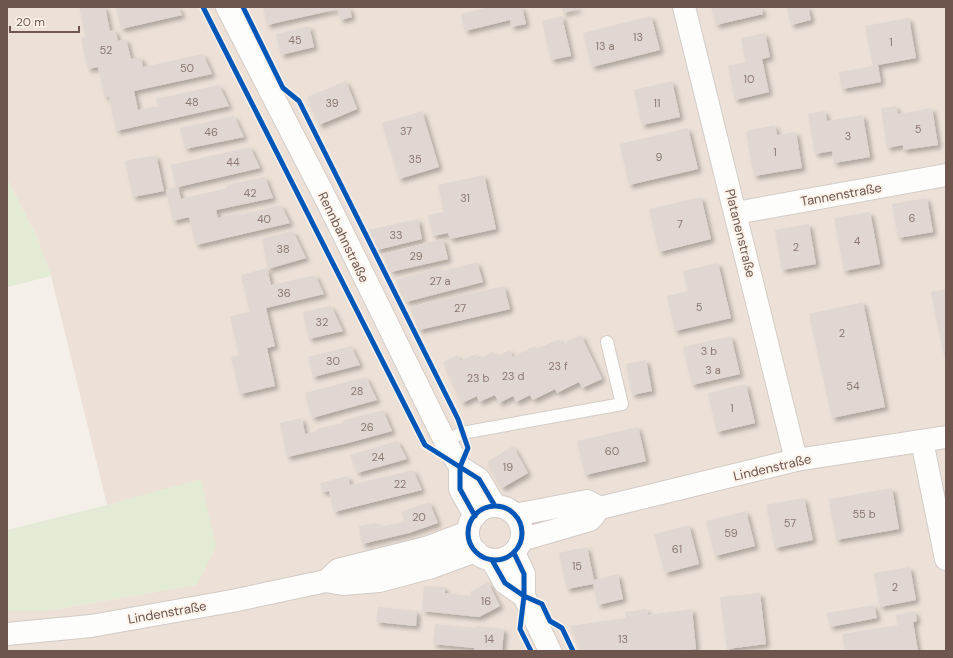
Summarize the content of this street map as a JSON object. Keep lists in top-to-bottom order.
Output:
{
  "streets": {
    "street": [
      "Tannenstraße",
      "Platanenstraße",
      "Rennbahnstraße",
      "Lindenstraße"
    ]
  },
  "crossings": [
    ["Tannenstraße", "Platanenstraße"],
    ["Platanenstraße", "Lindenstraße"],
    ["Rennbahnstraße", "Lindenstraße"]
  ],
  "house_numbers": [
    "13",
    "45",
    "1",
    "13 a",
    "52",
    "50",
    "10",
    "48",
    "39",
    "11",
    "5",
    "37",
    "46",
    "3",
    "1",
    "9",
    "35",
    "44",
    "42",
    "31",
    "6",
    "40",
    "7",
    "33",
    "4",
    "2",
    "38",
    "29",
    "27 a",
    "36",
    "5",
    "27",
    "32",
    "2",
    "3 b",
    "30",
    "23 f",
    "3 a",
    "23 d",
    "23 b",
    "54",
    "28",
    "1",
    "26",
    "60",
    "24",
    "19",
    "22",
    "55 b",
    "20",
    "57",
    "59",
    "61",
    "15",
    "2",
    "16",
    "14",
    "13"
  ],
  "scale_bar": "20 m"
}
